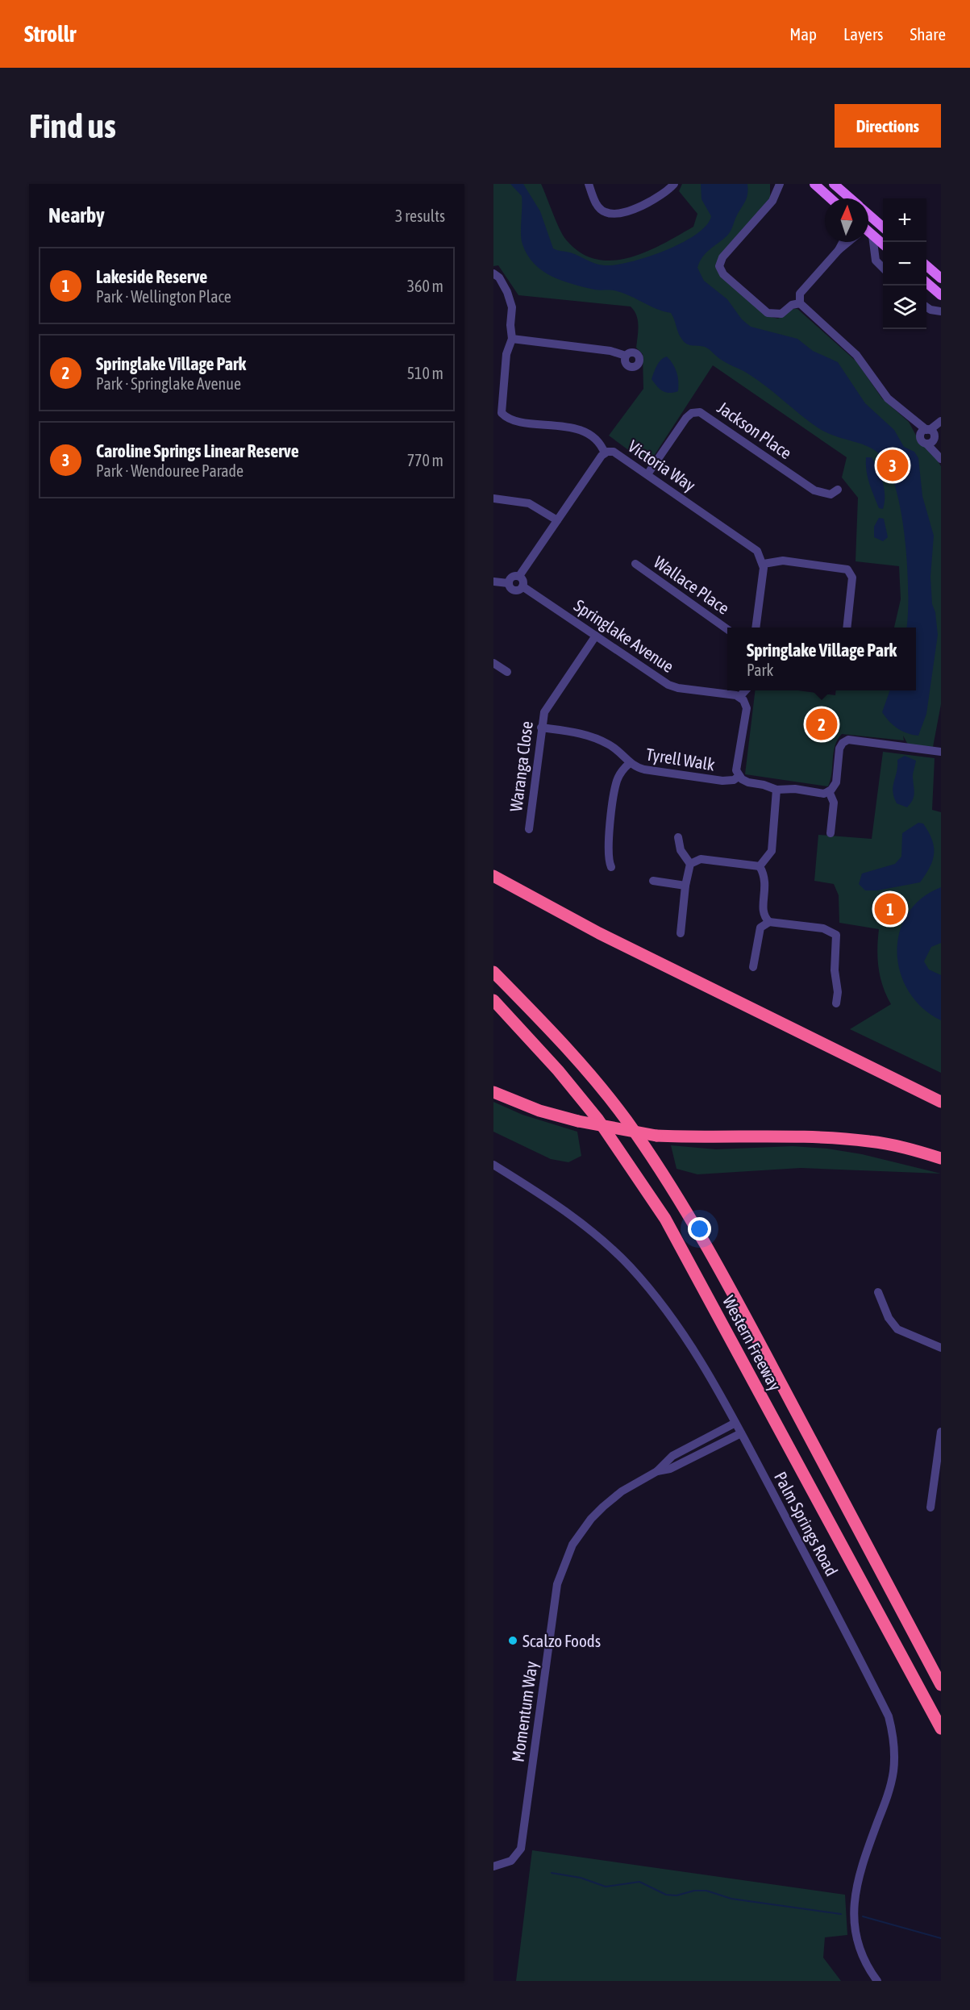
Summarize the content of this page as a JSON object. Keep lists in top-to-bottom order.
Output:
{
  "streets": {
    "highway": ["Western Freeway"],
    "street": [
      "Jackson Place",
      "Victoria Way",
      "Wallace Place",
      "Springlake Avenue",
      "Tyrell Walk",
      "Waranga Close",
      "Palm Springs Road",
      "Momentum Way"
    ]
  },
  "crossings": [
    ["Jackson Place", "Victoria Way"],
    ["Victoria Way", "Springlake Avenue"],
    ["Springlake Avenue", "Waranga Close"],
    ["Tyrell Walk", "Waranga Close"],
    ["Palm Springs Road", "Momentum Way"]
  ],
  "places": ["Scalzo Foods"],
  "north": "top",
  "page": {
    "header": "Strollr",
    "nav": ["Map", "Layers", "Share"],
    "buttons": "Directions",
    "title": "Find us",
    "heading": ["Nearby", "3 results"],
    "map_buttons": ["+", "−"],
    "list": [
      {
        "mark": "1",
        "name": "Lakeside Reserve",
        "note": "Park · Wellington Place",
        "value": "360 m"
      },
      {
        "mark": "2",
        "name": "Springlake Village Park",
        "note": "Park · Springlake Avenue",
        "value": "510 m"
      },
      {
        "mark": "3",
        "name": "Caroline Springs Linear Reserve",
        "note": "Park · Wendouree Parade",
        "value": "770 m"
      }
    ],
    "pins": ["3", "2", "1"],
    "popup": ["Springlake Village Park", "Park"]
  }
}
